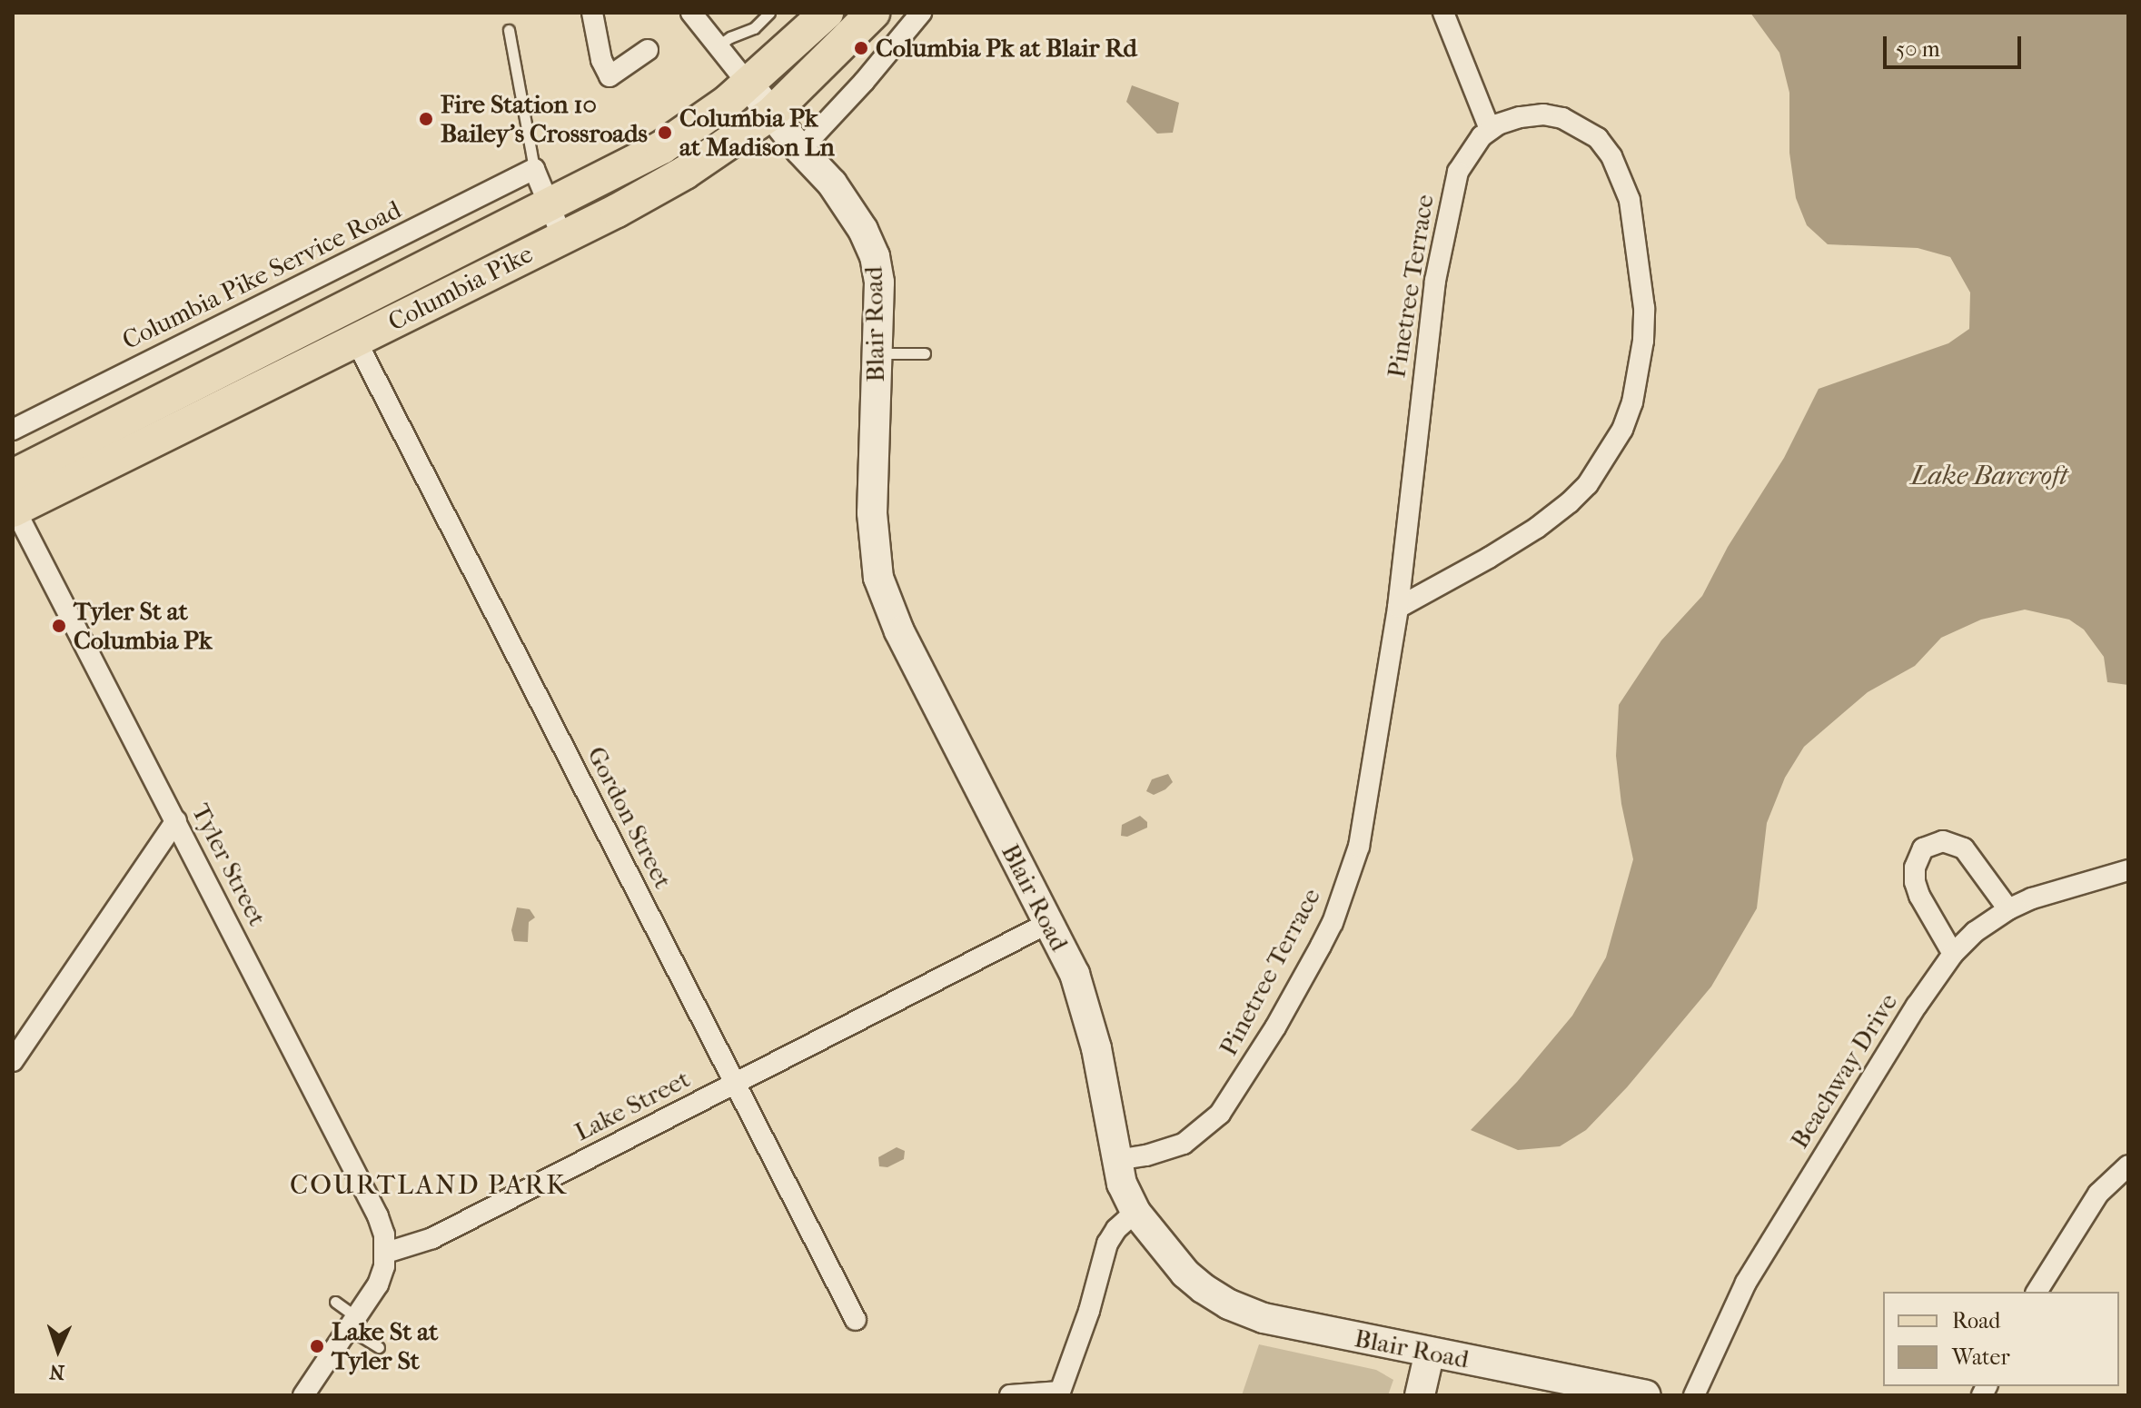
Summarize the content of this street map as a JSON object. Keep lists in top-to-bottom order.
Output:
{
  "streets": {
    "main road": ["Columbia Pike"],
    "street": [
      "Columbia Pike Service Road",
      "Pinetree Terrace",
      "Blair Road",
      "Gordon Street",
      "Tyler Street",
      "Beachway Drive",
      "Lake Street"
    ]
  },
  "crossings": [
    ["Pinetree Terrace", "Blair Road"],
    ["Columbia Pike", "Blair Road"],
    ["Columbia Pike", "Gordon Street"],
    ["Columbia Pike", "Tyler Street"],
    ["Blair Road", "Lake Street"],
    ["Gordon Street", "Lake Street"],
    ["Tyler Street", "Lake Street"]
  ],
  "districts": ["COURTLAND PARK"],
  "water": ["Lake Barcroft"],
  "places": [
    "Columbia Pk at Blair Rd",
    "Fire Station 10 Bailey's Crossroads",
    "Columbia Pk at Madison Ln",
    "Tyler St at Columbia Pk",
    "Lake St at Tyler St"
  ],
  "legend": ["Road", "Water"],
  "scale_bar": "50 m",
  "north": "bottom"
}
